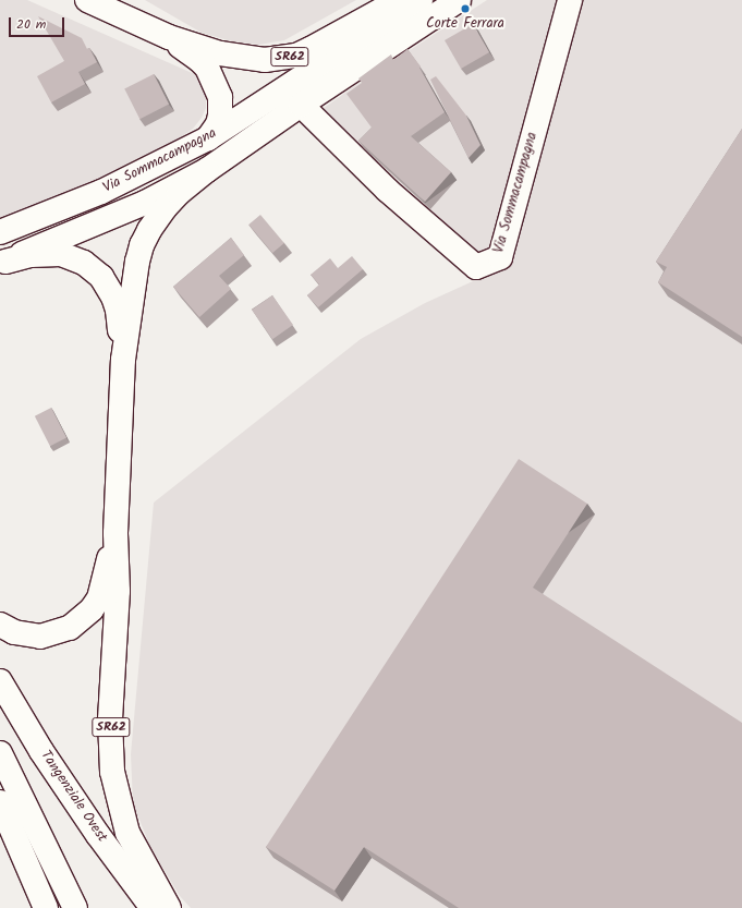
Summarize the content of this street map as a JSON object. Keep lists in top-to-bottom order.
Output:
{
  "streets": {
    "main road": ["SR62", "Via Sommacampagna", "Tangenziale Ovest"]
  },
  "crossings": [
    ["SR62", "Via Sommacampagna"]
  ],
  "places": ["Corte Ferrara"],
  "scale_bar": "20 m"
}
